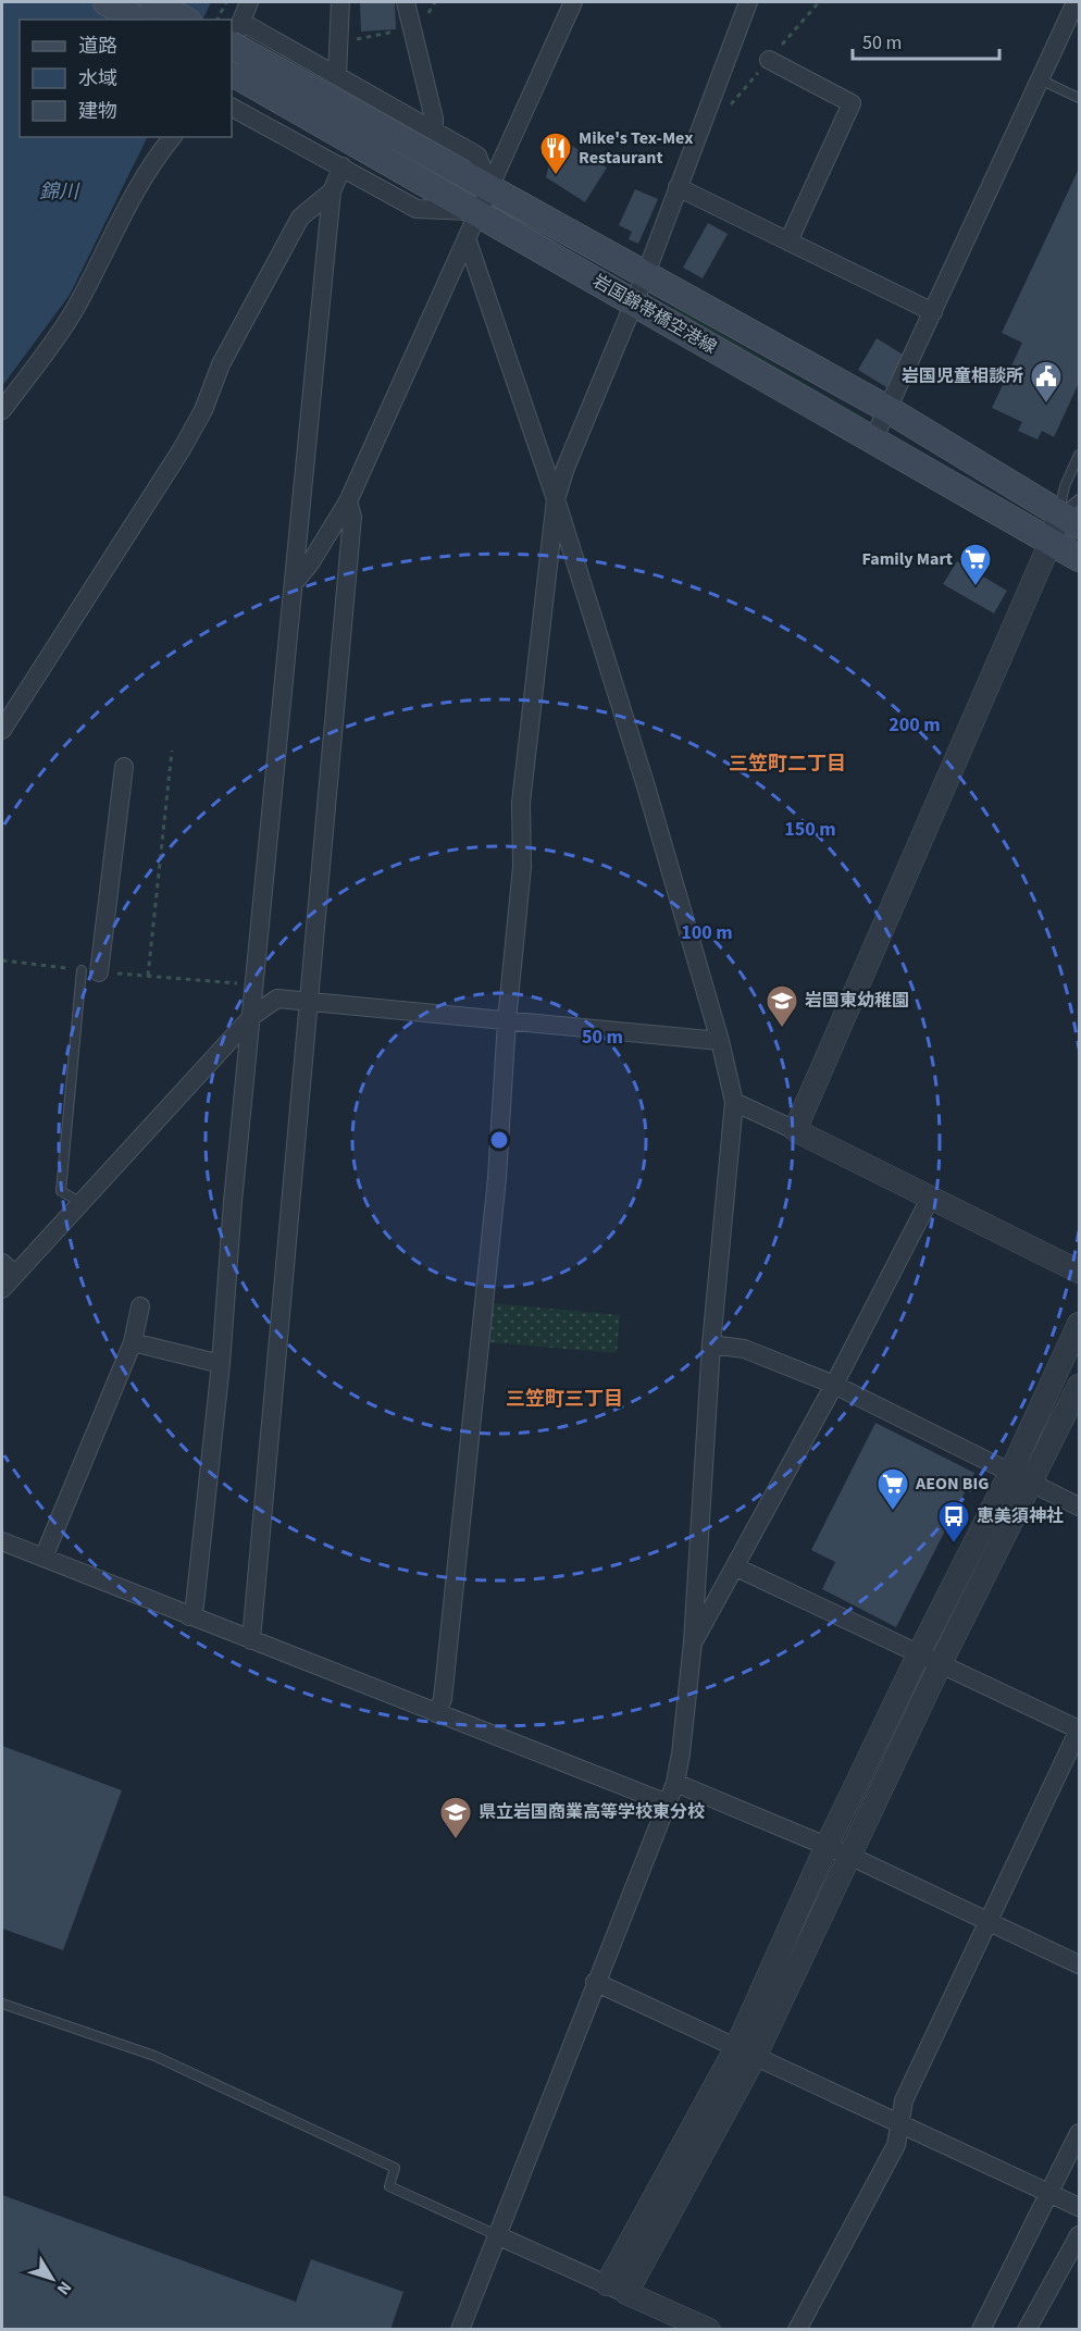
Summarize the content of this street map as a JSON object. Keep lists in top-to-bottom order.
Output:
{
  "streets": {
    "main road": ["岩国錦帯橋空港線"]
  },
  "districts": ["三笠町二丁目", "三笠町三丁目"],
  "water": ["錦川"],
  "places": {
    "restaurant": ["Mike's Tex-Mex Restaurant"],
    "public building": ["岩国児童相談所"],
    "supermarket": ["Family Mart", "AEON BIG"],
    "school or university": ["岩国東幼稚園", "県立岩国商業高等学校東分校"],
    "bus stop": ["恵美須神社"]
  },
  "legend": ["道路", "水域", "建物"],
  "scale_bar": "50 m",
  "north": "bottom right",
  "rings": [
    "200 m",
    "150 m",
    "100 m",
    "50 m"
  ]
}
